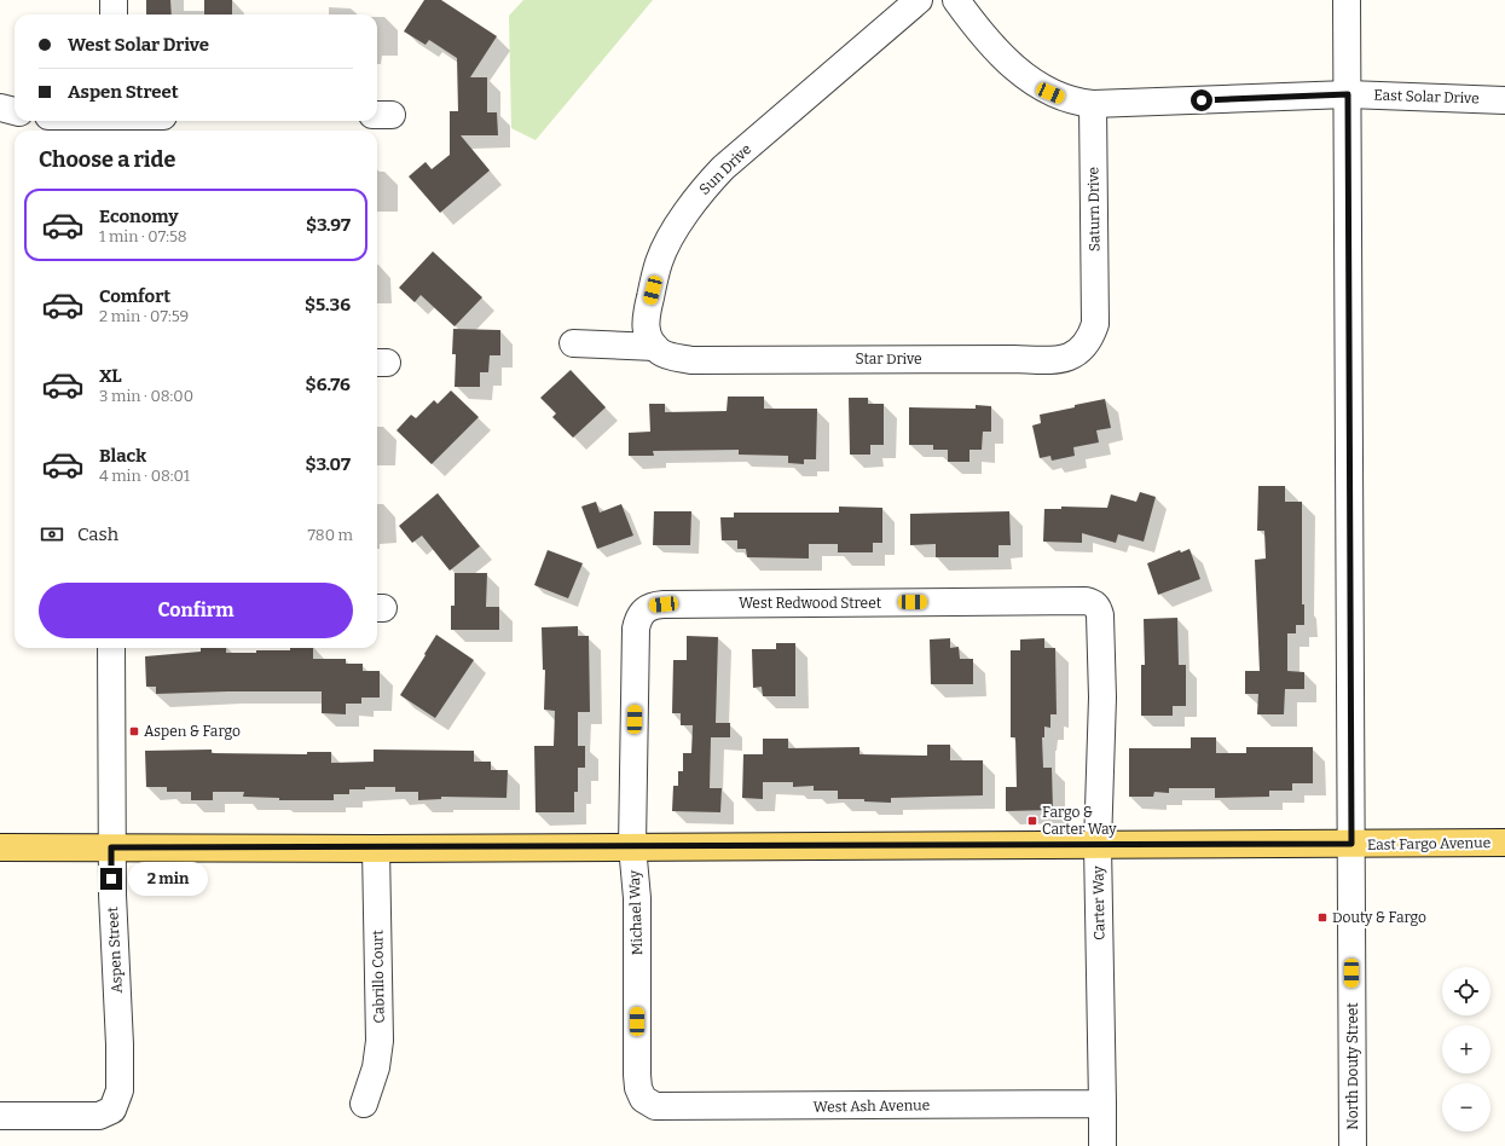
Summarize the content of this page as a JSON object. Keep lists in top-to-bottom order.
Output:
{
  "streets": {
    "main road": ["East Fargo Avenue"],
    "street": [
      "East Solar Drive",
      "Sun Drive",
      "Saturn Drive",
      "Star Drive",
      "West Redwood Street",
      "Carter Way",
      "Michael Way",
      "Aspen Street",
      "Cabrillo Court",
      "North Douty Street",
      "West Ash Avenue"
    ]
  },
  "crossings": [
    ["East Solar Drive", "Saturn Drive"],
    ["East Solar Drive", "North Douty Street"],
    ["Sun Drive", "Star Drive"],
    ["Saturn Drive", "Star Drive"],
    ["West Redwood Street", "Carter Way"],
    ["West Redwood Street", "Michael Way"],
    ["East Fargo Avenue", "Carter Way"],
    ["East Fargo Avenue", "Michael Way"],
    ["East Fargo Avenue", "Aspen Street"],
    ["East Fargo Avenue", "Cabrillo Court"],
    ["East Fargo Avenue", "North Douty Street"],
    ["Carter Way", "West Ash Avenue"],
    ["Michael Way", "West Ash Avenue"]
  ],
  "places": {
    "transit": ["Aspen & Fargo", "Fargo & Carter Way", "Douty & Fargo"]
  },
  "page": {
    "banner": ["West Solar Drive", "Aspen Street"],
    "heading": "Choose a ride",
    "list": [
      {
        "name": "Economy",
        "note": "1 min · 07:58",
        "value": "$3.97"
      },
      {
        "name": "Comfort",
        "note": "2 min · 07:59",
        "value": "$5.36"
      },
      {
        "name": "XL",
        "note": "3 min · 08:00",
        "value": "$6.76"
      },
      {
        "name": "Black",
        "note": "4 min · 08:01",
        "value": "$3.07"
      }
    ],
    "pay": ["Cash", "780 m"],
    "buttons": "Confirm",
    "bubble": "2 min",
    "map_buttons": ["+", "−"]
  }
}
